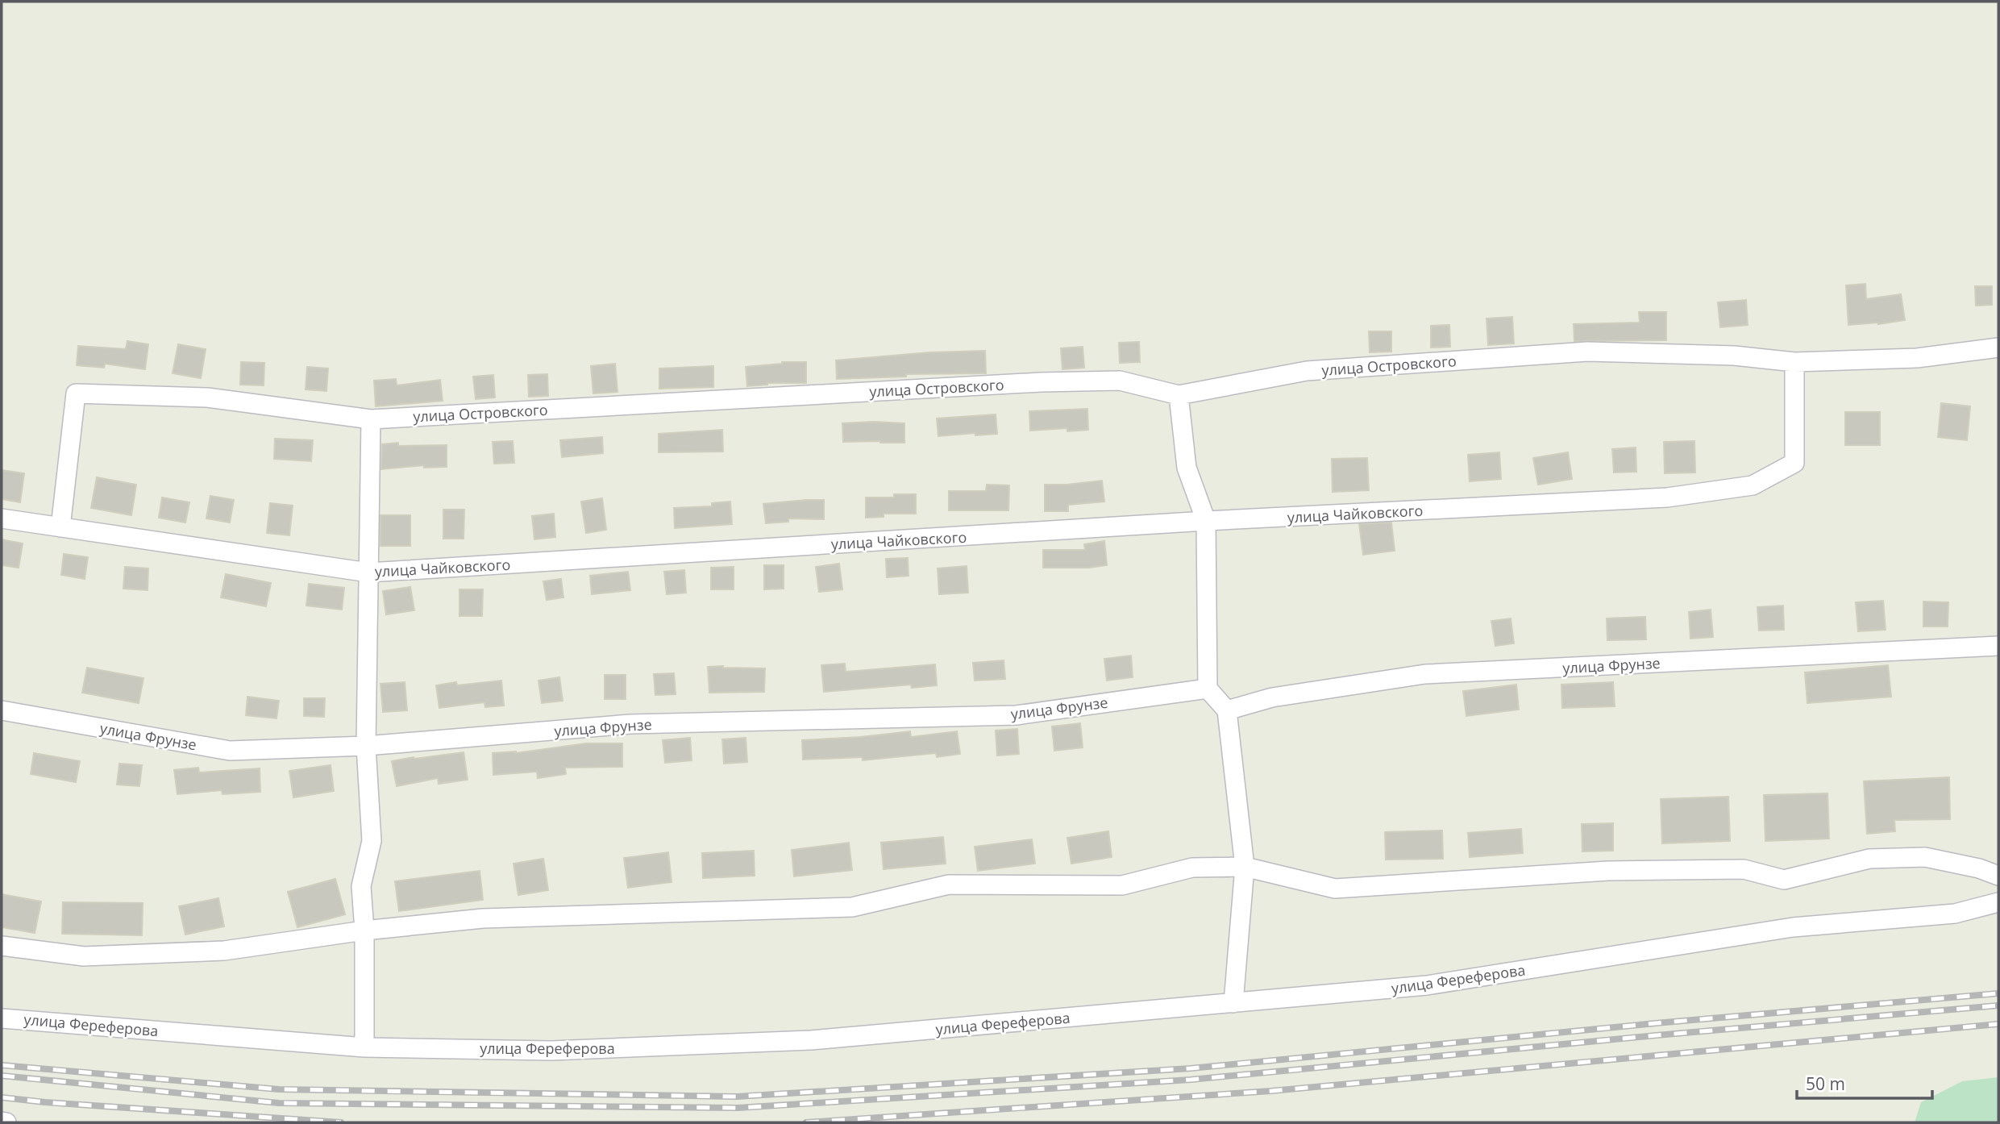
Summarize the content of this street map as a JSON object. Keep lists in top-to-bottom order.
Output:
{
  "streets": {
    "street": [
      "улица Островского",
      "улица Чайковского",
      "улица Фрунзе",
      "улица Фереферова"
    ]
  },
  "crossings": [
    ["улица Островского", "улица Чайковского"]
  ],
  "scale_bar": "50 m"
}
